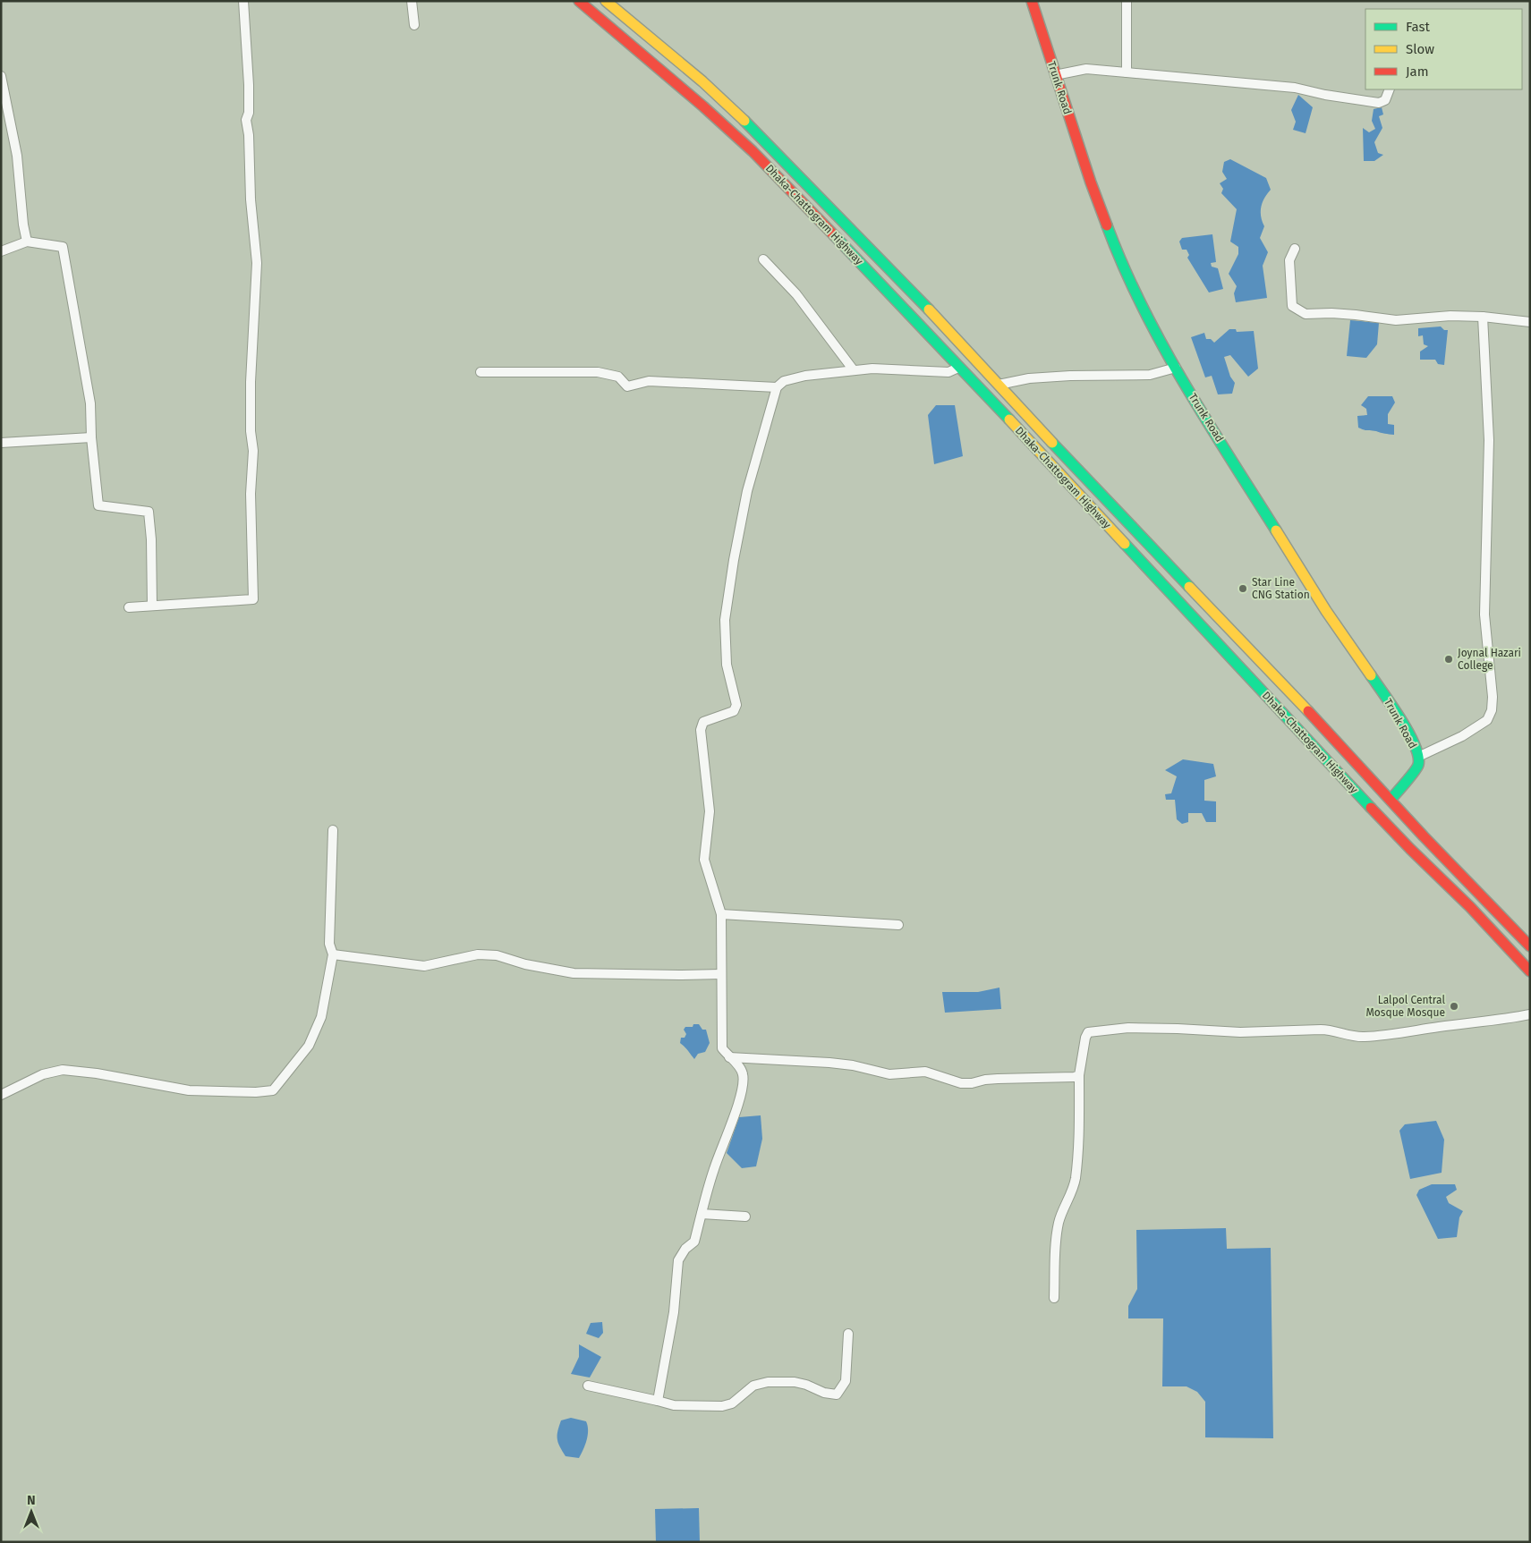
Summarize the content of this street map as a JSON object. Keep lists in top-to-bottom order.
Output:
{
  "streets": {
    "main road": ["Trunk Road", "Dhaka-Chattogram Highway"]
  },
  "crossings": [
    ["Trunk Road", "Dhaka-Chattogram Highway"]
  ],
  "places": ["Star Line CNG Station", "Joynal Hazari College", "Lalpol Central Mosque Mosque"],
  "legend": ["Fast", "Slow", "Jam"],
  "north": "top"
}
